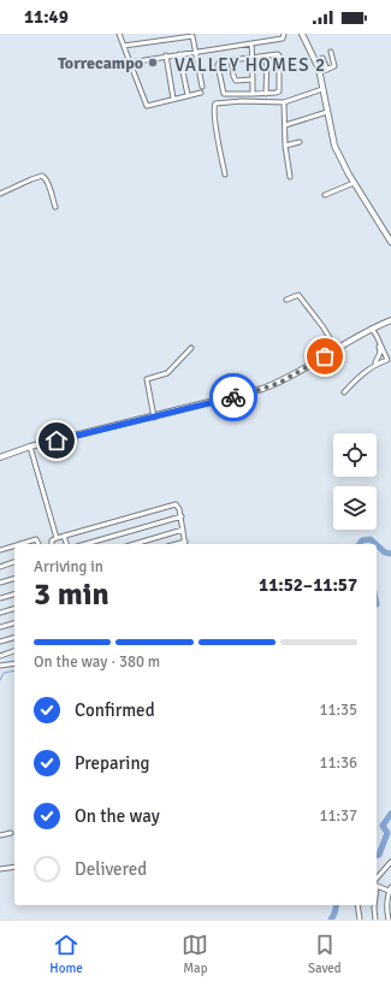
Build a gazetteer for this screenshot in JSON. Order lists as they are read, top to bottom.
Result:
{
  "districts": ["VALLEY HOMES 2"],
  "places": ["Torrecampo"],
  "page": {
    "status": "11:49",
    "heading": ["3 min", "Arriving in", "11:52–11:57"],
    "bar": "On the way · 380 m",
    "list": [
      ["Confirmed", "11:35"],
      ["Preparing", "11:36"],
      ["On the way", "11:37"],
      "Delivered"
    ],
    "tabs": ["Home", "Map", "Saved"]
  }
}
